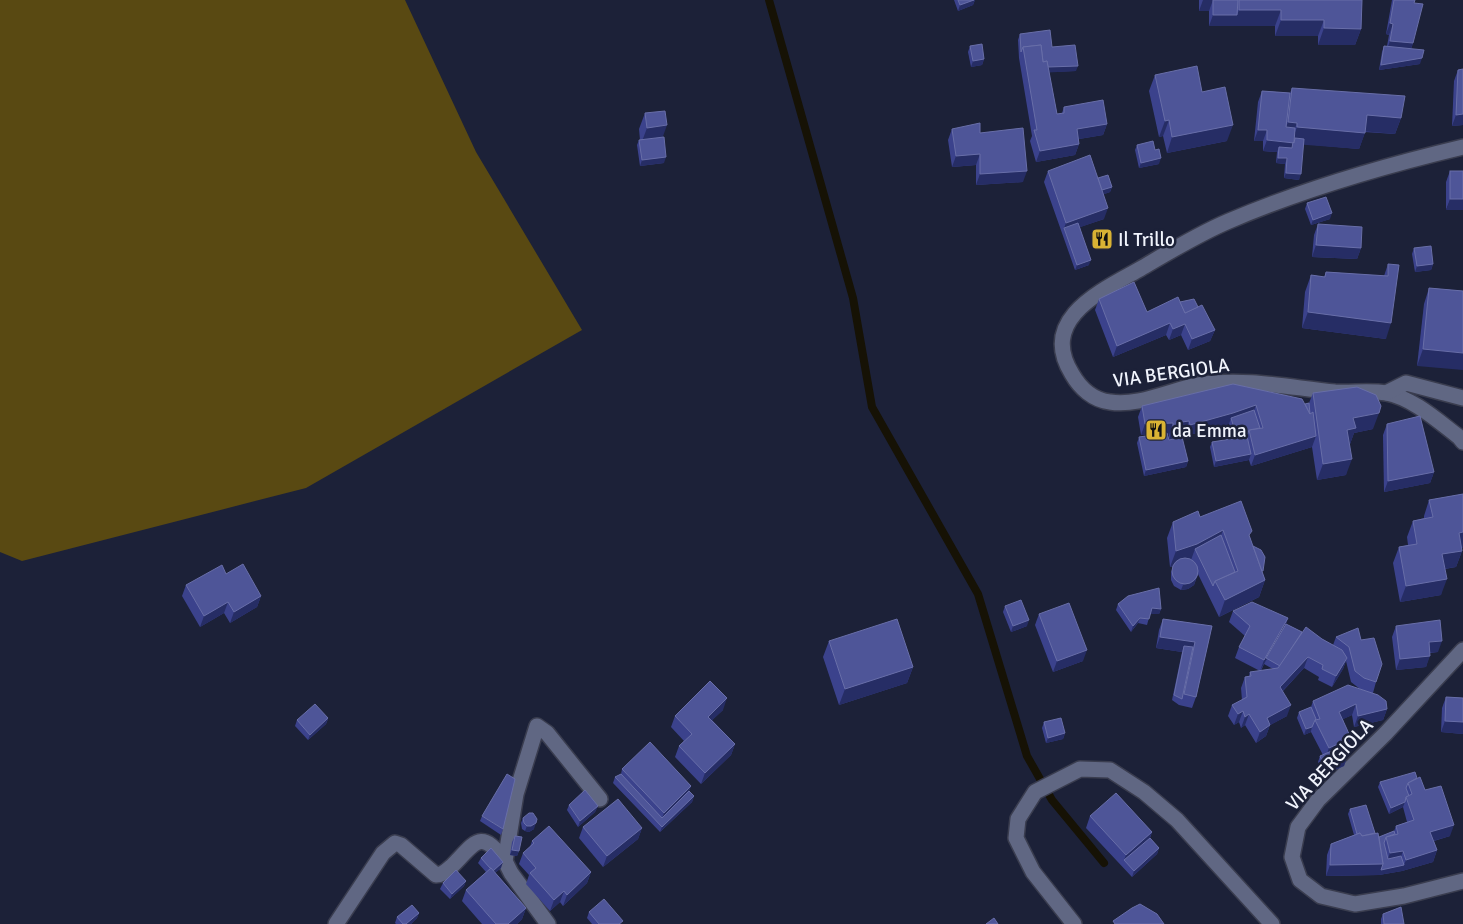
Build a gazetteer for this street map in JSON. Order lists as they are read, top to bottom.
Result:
{
  "streets": {
    "street": ["VIA BERGIOLA"]
  },
  "places": {
    "restaurant": ["Il Trillo", "da Emma"]
  }
}
